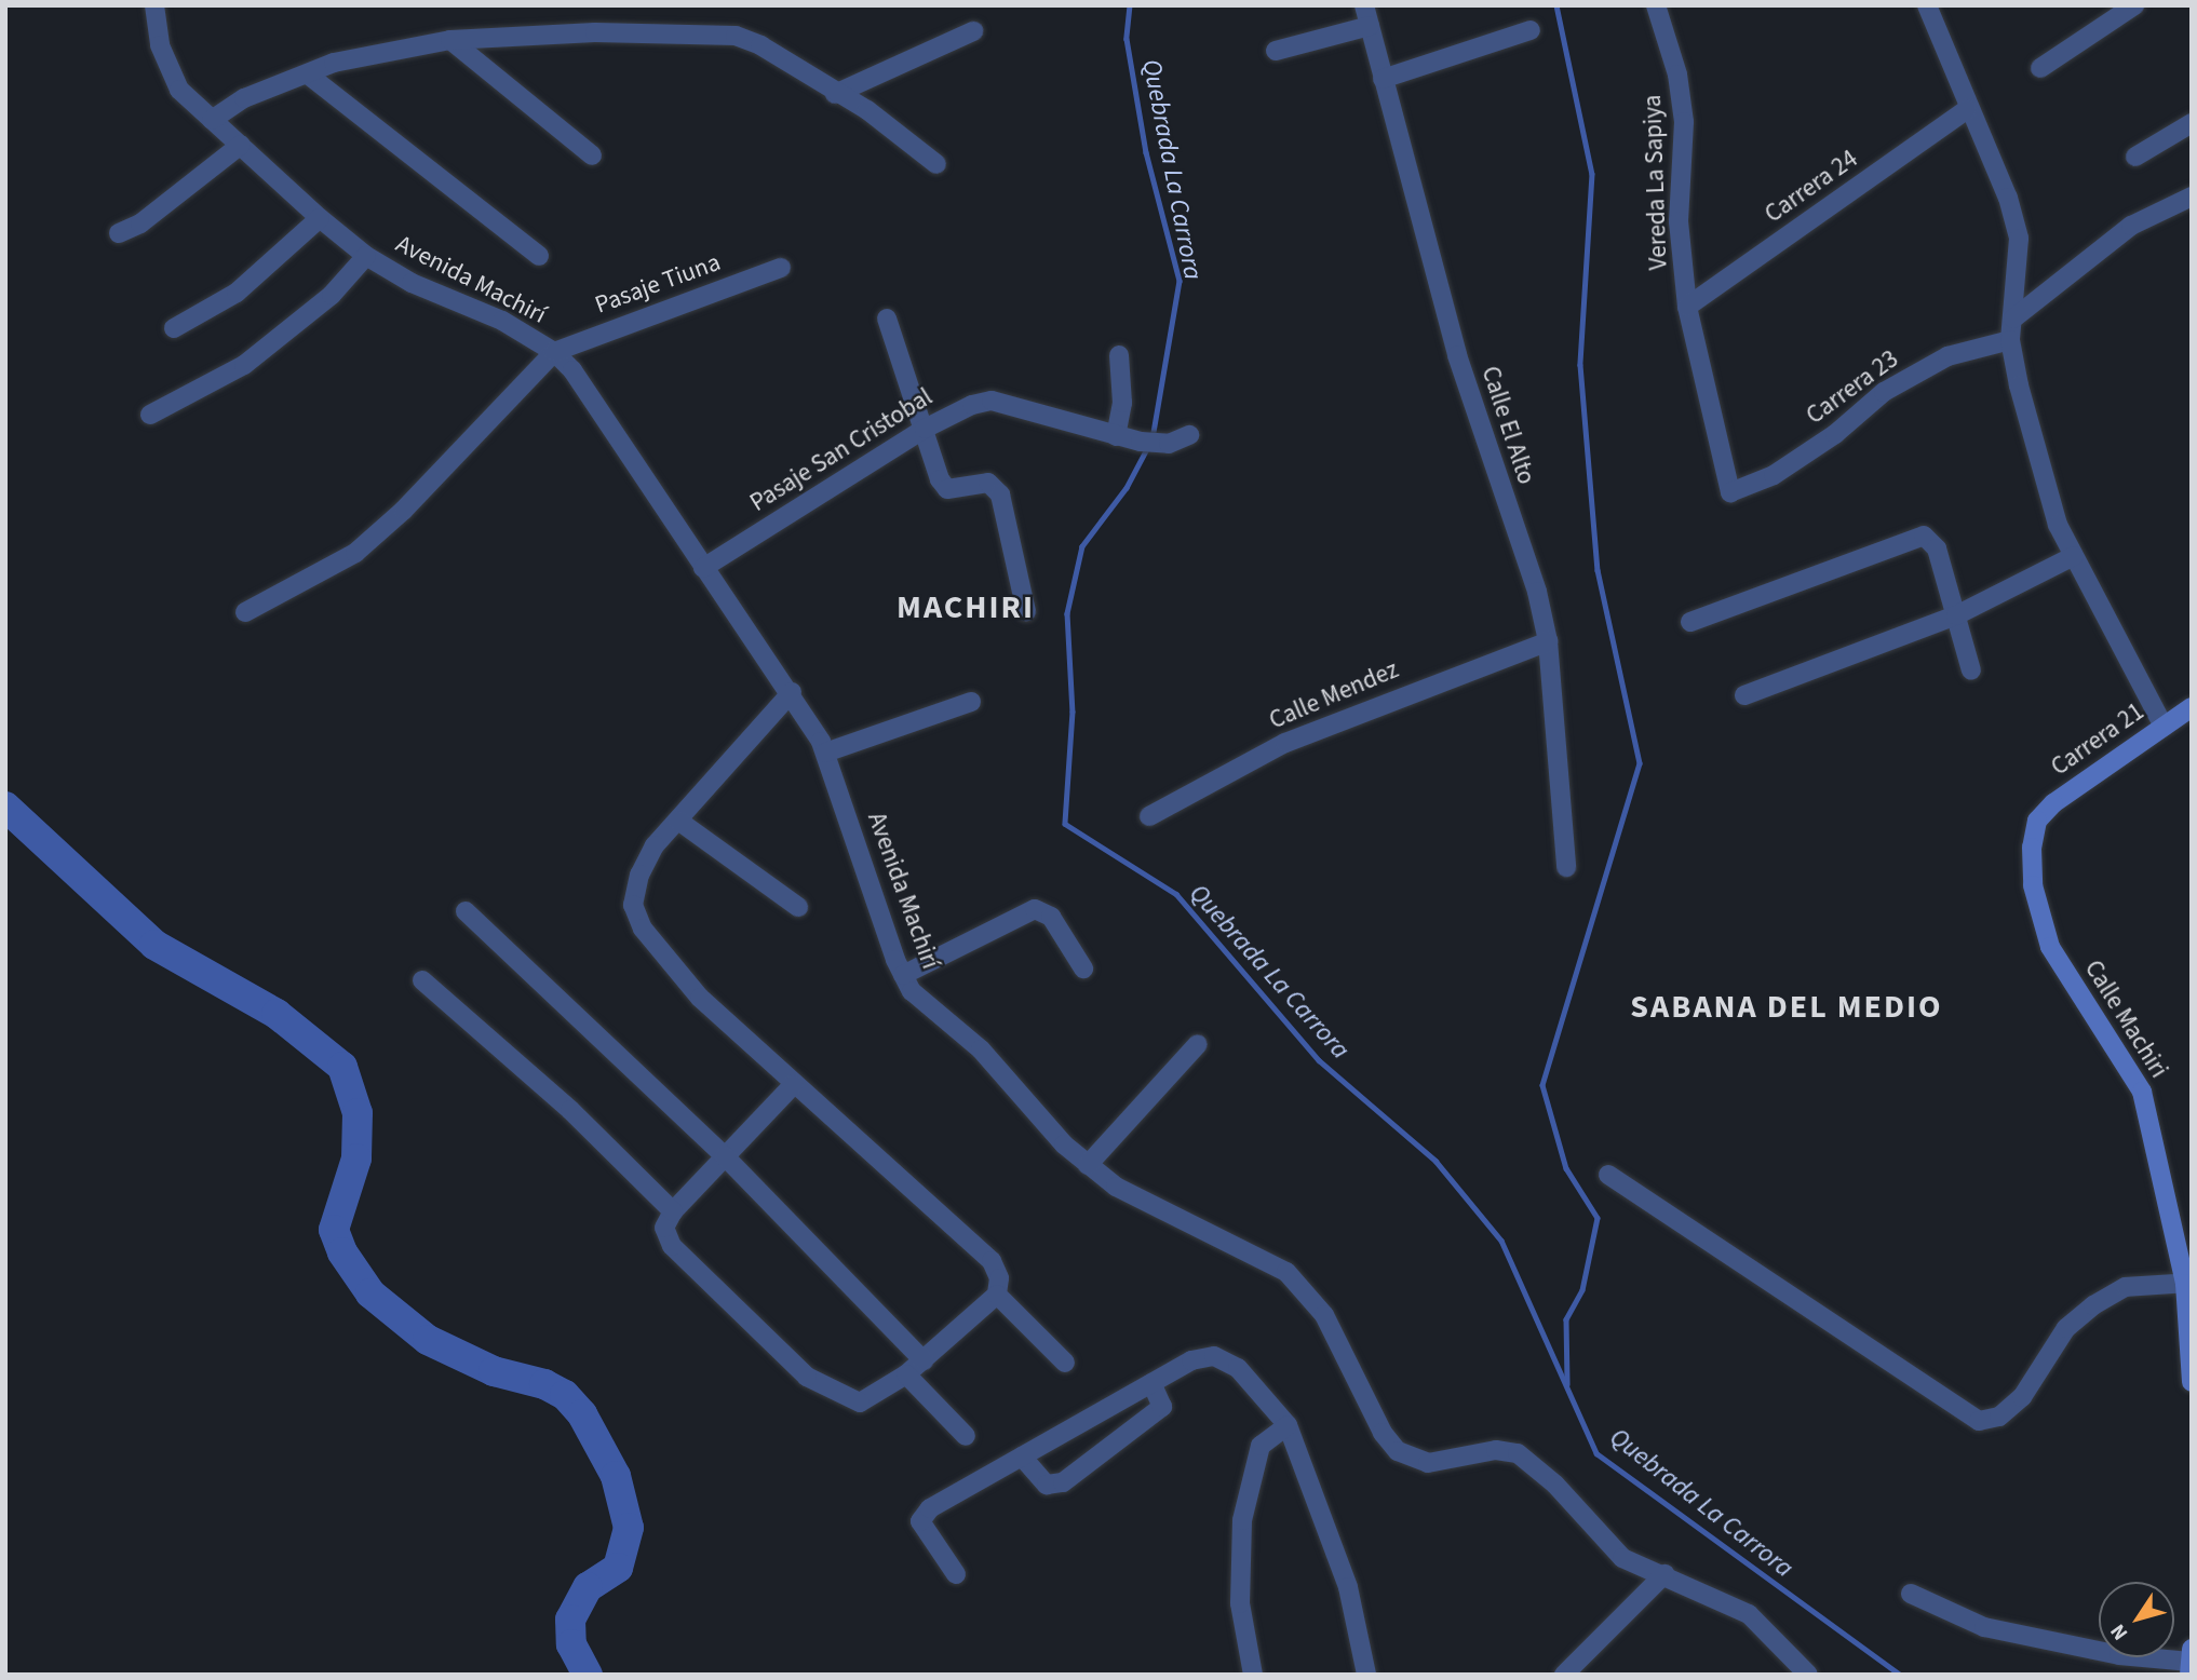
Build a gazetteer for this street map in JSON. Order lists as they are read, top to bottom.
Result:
{
  "streets": {
    "street": [
      "Vereda La Sapiya",
      "Carrera 24",
      "Avenida Machirí",
      "Pasaje Tiuna",
      "Carrera 23",
      "Calle El Alto",
      "Pasaje San Cristobal",
      "Calle Mendez",
      "Carrera 21",
      "Calle Machiri"
    ]
  },
  "crossings": [
    ["Vereda La Sapiya", "Carrera 24"],
    ["Vereda La Sapiya", "Carrera 23"],
    ["Avenida Machirí", "Pasaje Tiuna"],
    ["Avenida Machirí", "Pasaje San Cristobal"],
    ["Calle El Alto", "Calle Mendez"],
    ["Carrera 21", "Calle Machiri"]
  ],
  "districts": ["MACHIRI", "SABANA DEL MEDIO"],
  "water": ["Quebrada La Carrora"],
  "north": "bottom left"
}
